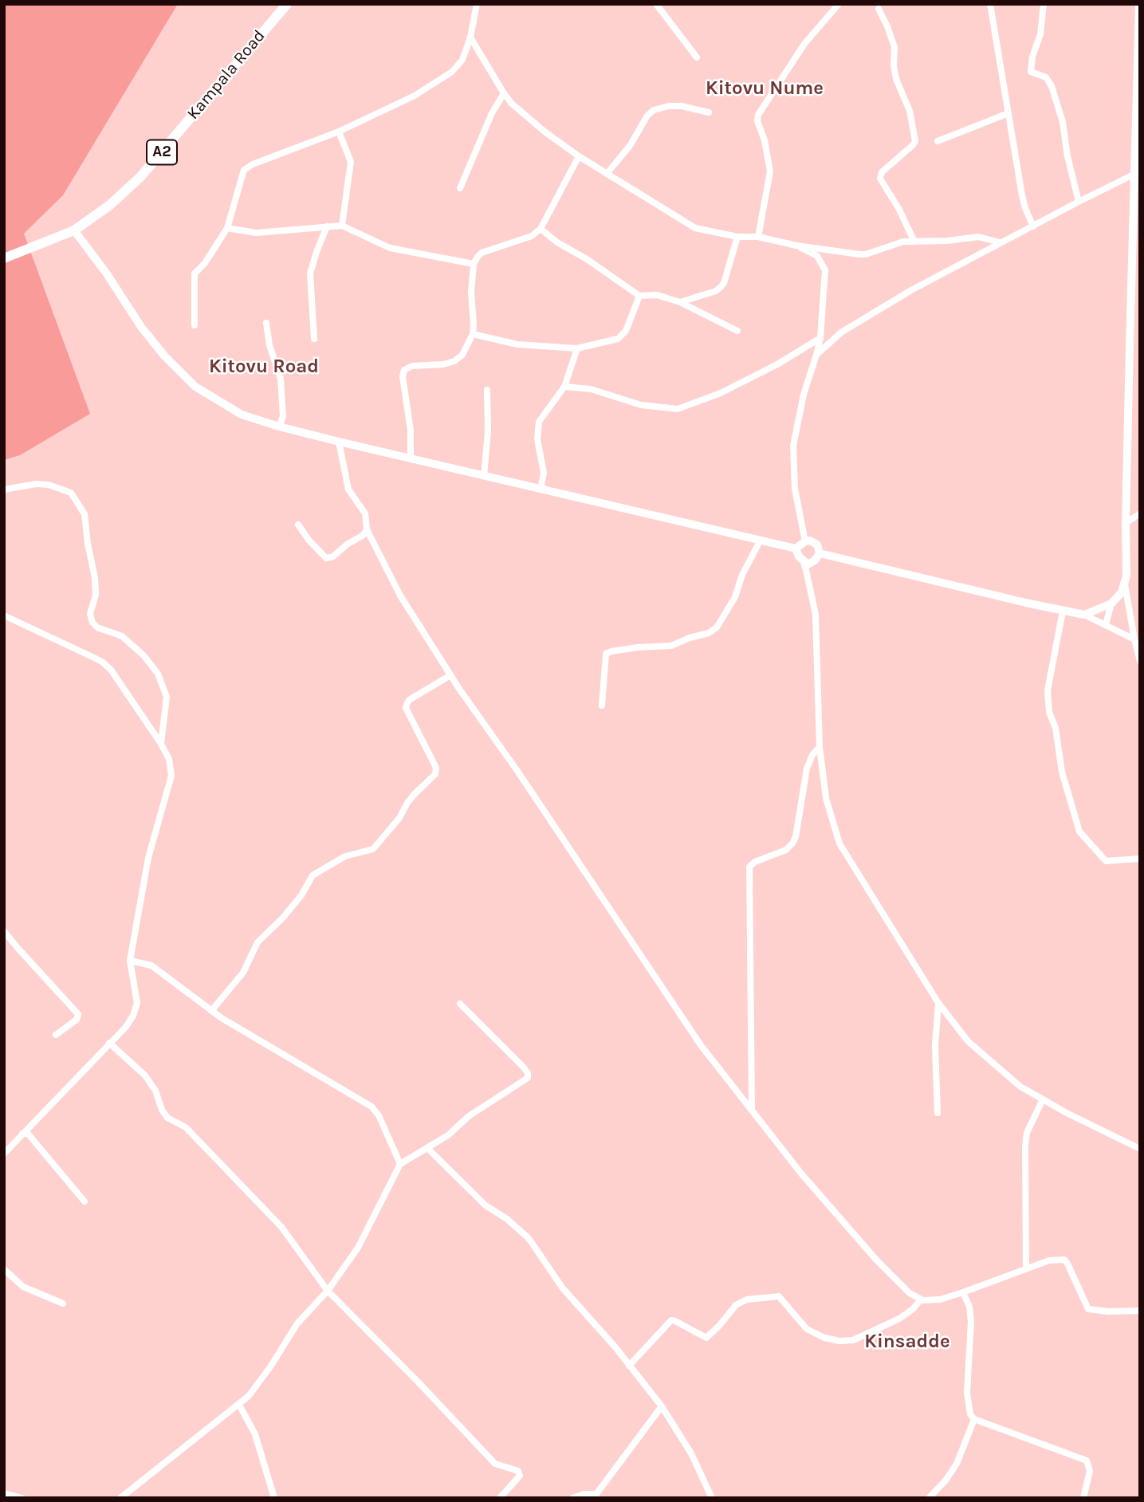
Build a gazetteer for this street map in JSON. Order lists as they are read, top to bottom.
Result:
{
  "streets": {
    "main road": ["Kampala Road", "A2"]
  },
  "districts": ["Kitovu Nume", "Kitovu Road", "Kinsadde"]
}
